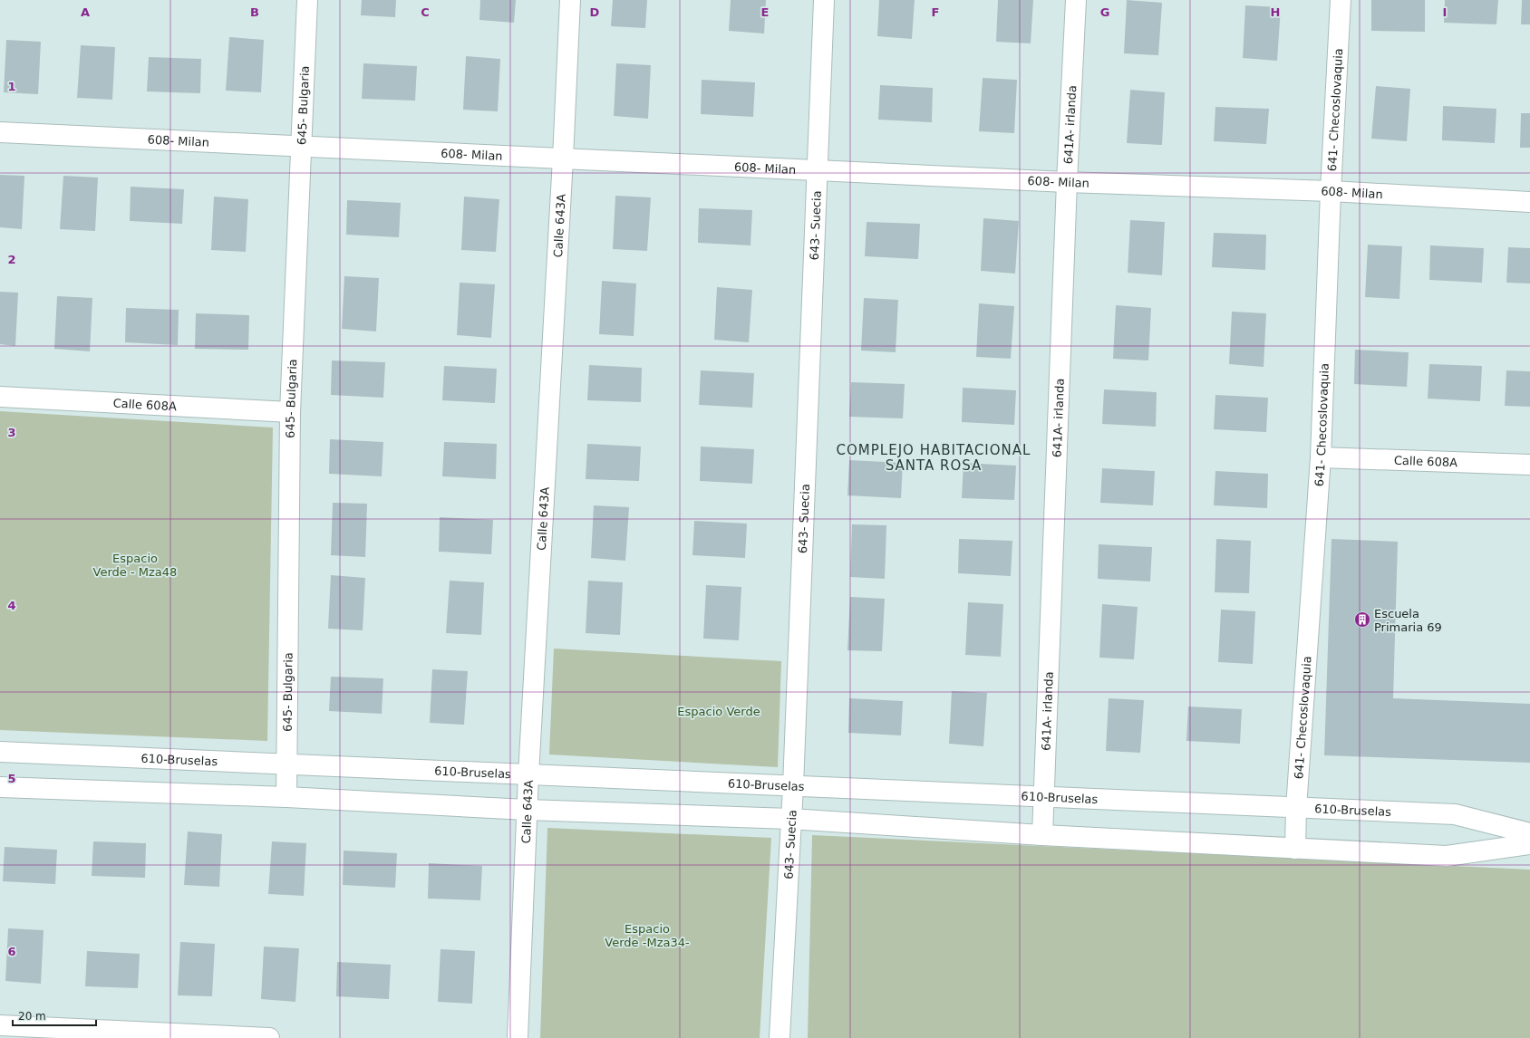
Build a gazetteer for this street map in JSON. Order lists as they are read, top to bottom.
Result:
{
  "streets": {
    "street": [
      "645- Bulgaria",
      "641- Checoslovaquia",
      "641A- irlanda",
      "608- Milan",
      "Calle 643A",
      "643- Suecia",
      "Calle 608A",
      "610-Bruselas"
    ]
  },
  "crossings": [
    ["645- Bulgaria", "608- Milan"],
    ["645- Bulgaria", "Calle 608A"],
    ["645- Bulgaria", "610-Bruselas"],
    ["641- Checoslovaquia", "608- Milan"],
    ["641- Checoslovaquia", "Calle 608A"],
    ["641- Checoslovaquia", "610-Bruselas"],
    ["641A- irlanda", "608- Milan"],
    ["641A- irlanda", "610-Bruselas"],
    ["608- Milan", "Calle 643A"],
    ["608- Milan", "643- Suecia"],
    ["Calle 643A", "610-Bruselas"],
    ["643- Suecia", "610-Bruselas"]
  ],
  "districts": ["COMPLEJO HABITACIONAL SANTA ROSA"],
  "parks": ["Espacio Verde - Mza48", "Espacio Verde", "Espacio Verde -Mza34-"],
  "places": {
    "building": ["Escuela Primaria 69"]
  },
  "scale_bar": "20 m",
  "grid": {
    "columns": [
      "A",
      "B",
      "C",
      "D",
      "E",
      "F",
      "G",
      "H",
      "I"
    ],
    "rows": [
      "1",
      "2",
      "3",
      "4",
      "5",
      "6"
    ]
  }
}
